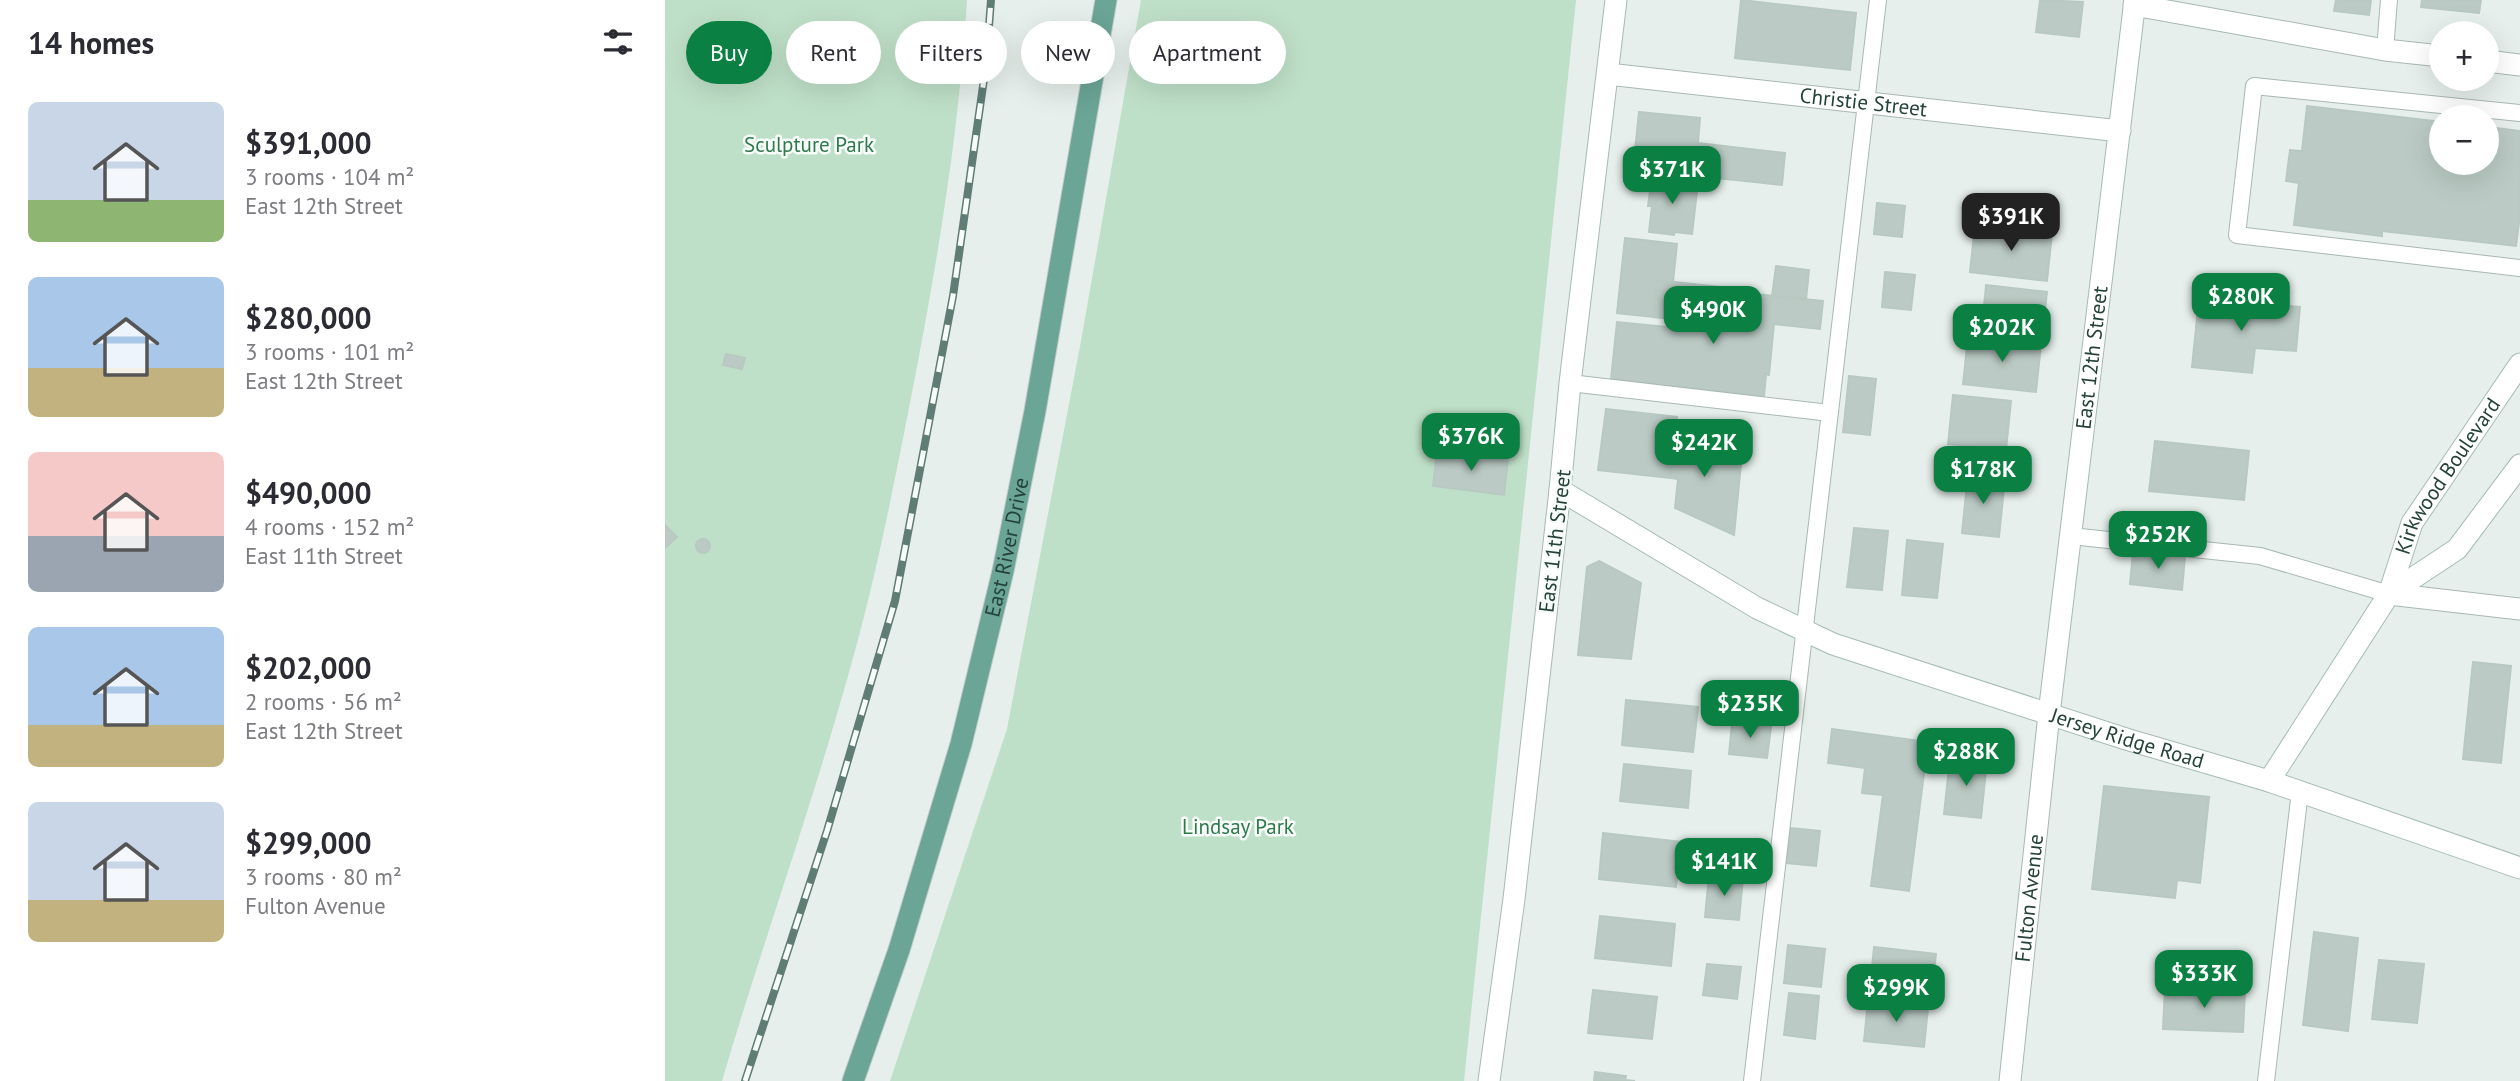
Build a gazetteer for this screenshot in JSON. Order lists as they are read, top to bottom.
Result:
{
  "streets": {
    "main road": ["East River Drive"],
    "street": [
      "Christie Street",
      "East 12th Street",
      "Kirkwood Boulevard",
      "East 11th Street",
      "Jersey Ridge Road",
      "Fulton Avenue"
    ]
  },
  "crossings": [
    ["Christie Street", "East 12th Street"],
    ["Christie Street", "East 11th Street"],
    ["East 12th Street", "Jersey Ridge Road"],
    ["East 12th Street", "Fulton Avenue"],
    ["Kirkwood Boulevard", "Jersey Ridge Road"],
    ["East 11th Street", "Jersey Ridge Road"],
    ["Jersey Ridge Road", "Fulton Avenue"]
  ],
  "parks": ["Sculpture Park", "Lindsay Park"],
  "page": {
    "heading": "14 homes",
    "map_buttons": ["+", "−"],
    "chip": [
      "Buy",
      "Rent",
      "Filters",
      "New",
      "Apartment"
    ],
    "list": [
      {
        "name": "$391,000",
        "note": "3 rooms · 104 m² · East 12th Street"
      },
      {
        "name": "$280,000",
        "note": "3 rooms · 101 m² · East 12th Street"
      },
      {
        "name": "$490,000",
        "note": "4 rooms · 152 m² · East 11th Street"
      },
      {
        "name": "$202,000",
        "note": "2 rooms · 56 m² · East 12th Street"
      },
      {
        "name": "$299,000",
        "note": "3 rooms · 80 m² · Fulton Avenue"
      }
    ],
    "price": [
      "$371K",
      "$391K",
      "$280K",
      "$490K",
      "$202K",
      "$376K",
      "$242K",
      "$178K",
      "$252K",
      "$235K",
      "$288K",
      "$141K",
      "$333K",
      "$299K"
    ]
  }
}
